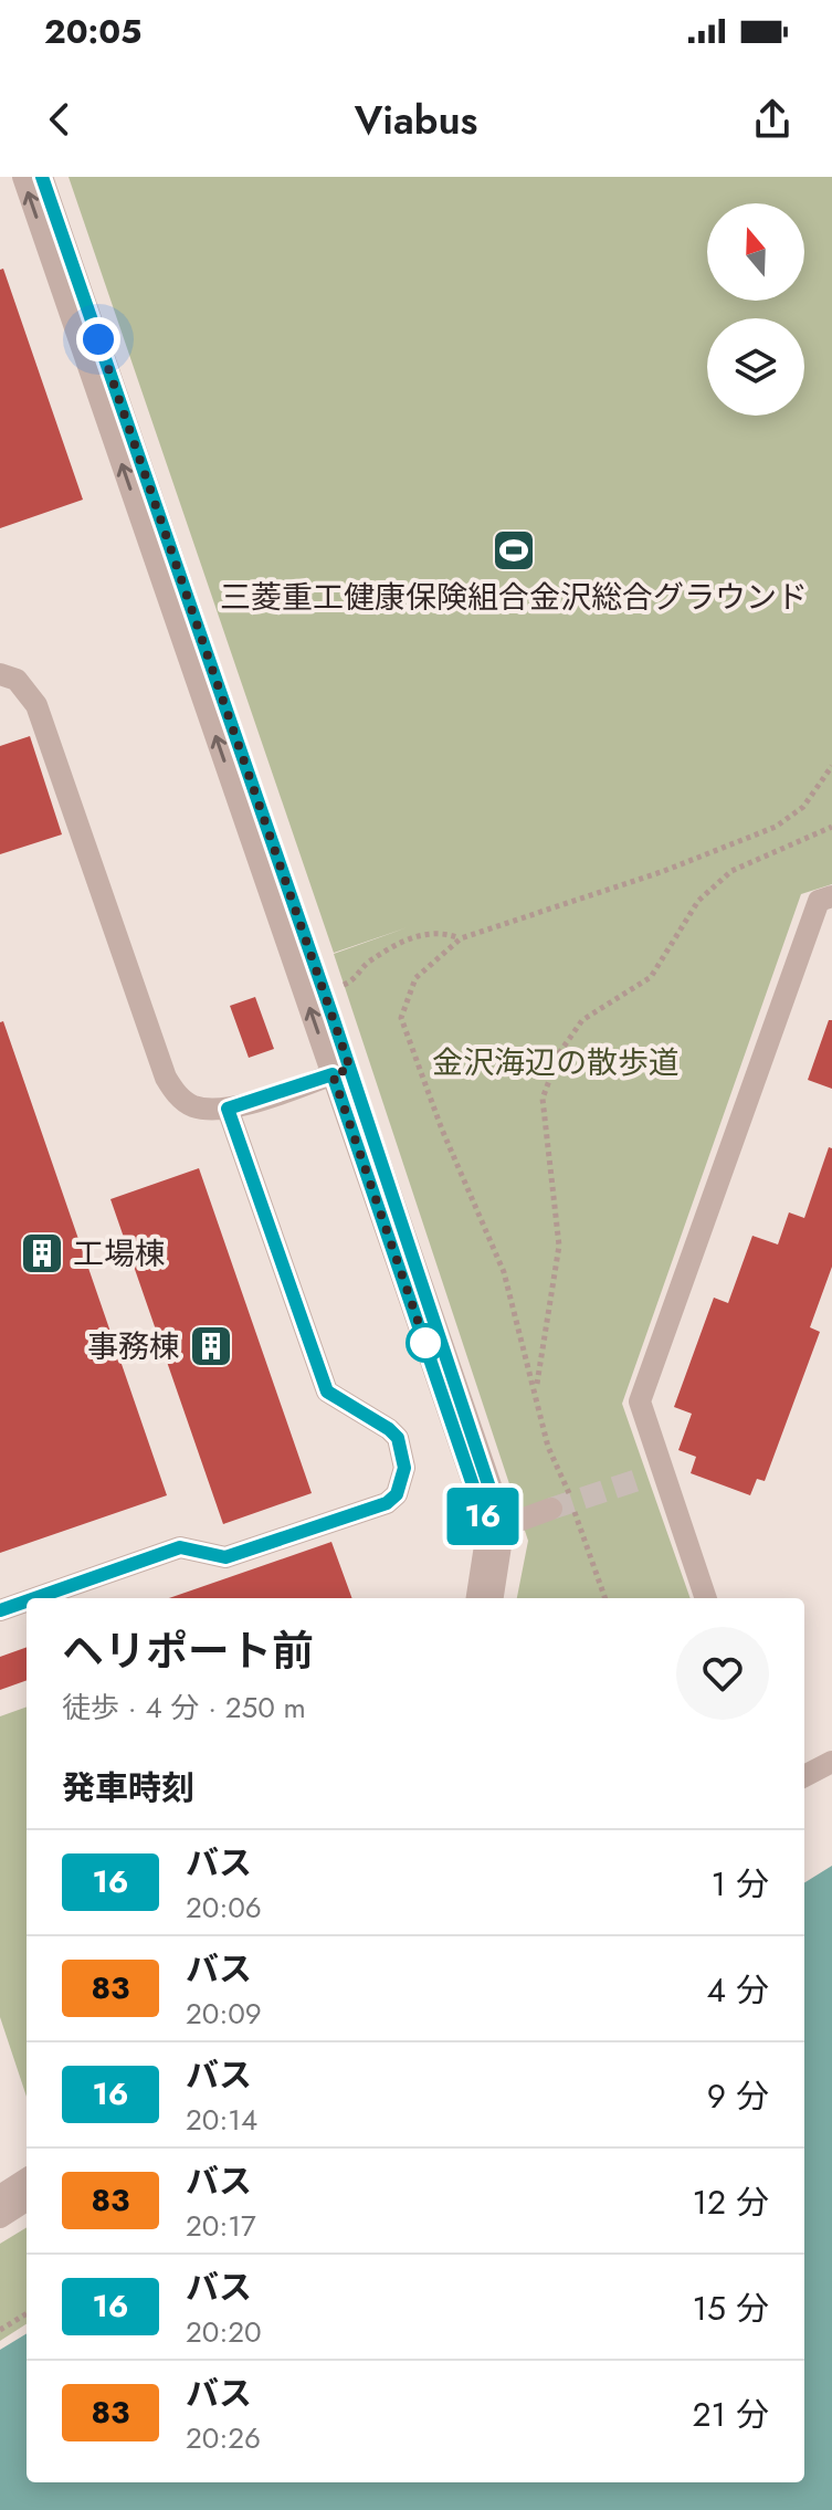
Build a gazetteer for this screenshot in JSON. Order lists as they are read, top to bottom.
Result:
{
  "parks": ["金沢海辺の散歩道"],
  "places": {
    "sports": ["三菱重工健康保険組合金沢総合グラウンド"],
    "building": ["工場棟", "事務棟"]
  },
  "lines": ["bus line 16"],
  "north": "top",
  "page": {
    "status": "20:05",
    "header": "Viabus",
    "on_map": "16",
    "heading": [
      ["ヘリポート前", "徒歩 · 4 分 · 250 m"],
      "発車時刻"
    ],
    "list": [
      {
        "mark": "16",
        "name": "バス",
        "note": "20:06",
        "value": "1 分"
      },
      {
        "mark": "83",
        "name": "バス",
        "note": "20:09",
        "value": "4 分"
      },
      {
        "mark": "16",
        "name": "バス",
        "note": "20:14",
        "value": "9 分"
      },
      {
        "mark": "83",
        "name": "バス",
        "note": "20:17",
        "value": "12 分"
      },
      {
        "mark": "16",
        "name": "バス",
        "note": "20:20",
        "value": "15 分"
      },
      {
        "mark": "83",
        "name": "バス",
        "note": "20:26",
        "value": "21 分"
      }
    ]
  }
}
